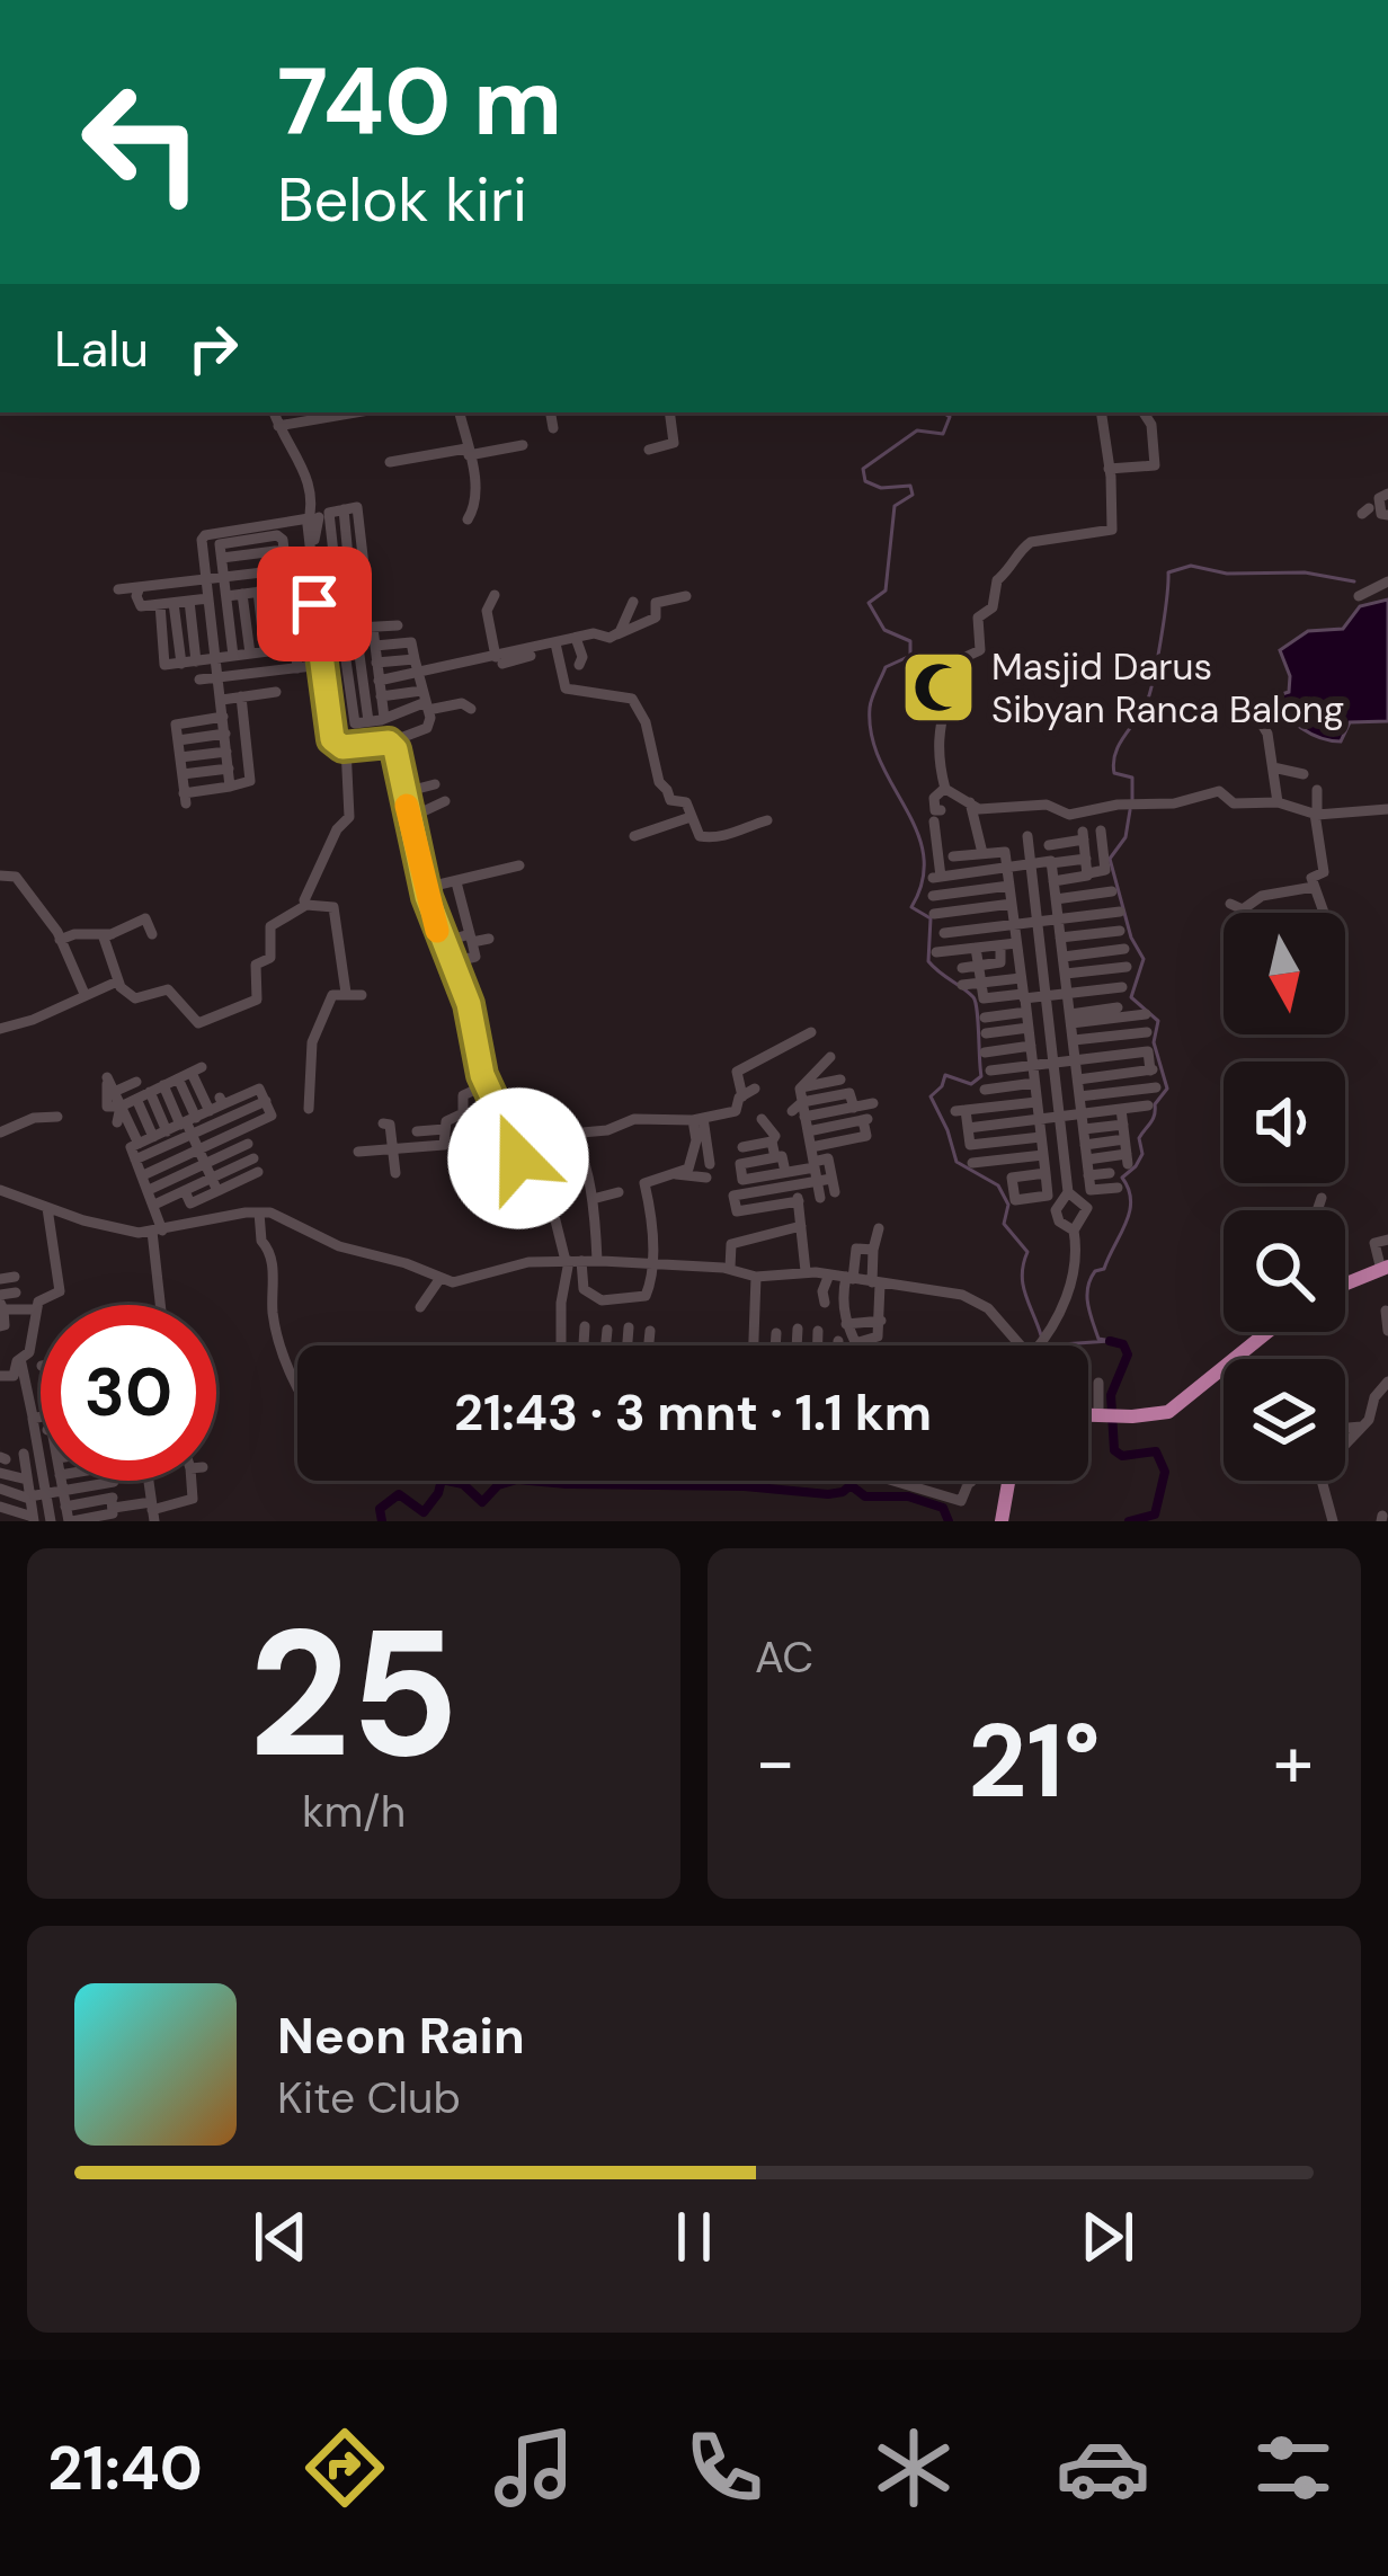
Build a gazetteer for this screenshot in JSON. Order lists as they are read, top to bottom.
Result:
{
  "places": {
    "mosque": ["Masjid Darus Sibyan Ranca Balong"]
  },
  "north": "bottom",
  "page": {
    "turn": ["740 m", "Belok kiri"],
    "then": "Lalu",
    "limit": "30",
    "trip": "21:43 · 3 mnt · 1.1 km",
    "tile": [
      ["25", "km/h"],
      "AC"
    ],
    "heat": ["−", "21°", "+"],
    "song": ["Neon Rain", "Kite Club"],
    "tabs": "21:40"
  }
}
